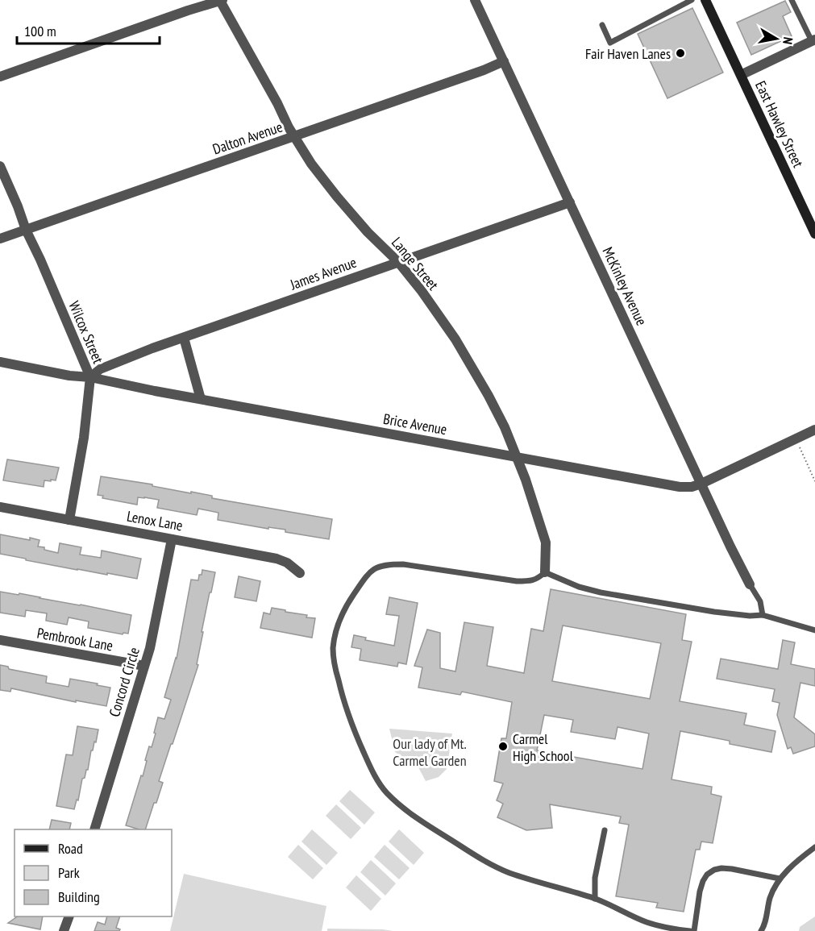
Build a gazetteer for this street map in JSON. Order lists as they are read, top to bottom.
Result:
{
  "streets": {
    "street": [
      "East Hawley Street",
      "Dalton Avenue",
      "Lange Street",
      "James Avenue",
      "McKinley Avenue",
      "Wilcox Street",
      "Brice Avenue",
      "Lenox Lane",
      "Pembrook Lane",
      "Concord Circle"
    ]
  },
  "crossings": [
    ["Dalton Avenue", "Lange Street"],
    ["Dalton Avenue", "McKinley Avenue"],
    ["Dalton Avenue", "Wilcox Street"],
    ["Lange Street", "James Avenue"],
    ["Lange Street", "Brice Avenue"],
    ["James Avenue", "McKinley Avenue"],
    ["James Avenue", "Wilcox Street"],
    ["James Avenue", "Brice Avenue"],
    ["McKinley Avenue", "Brice Avenue"],
    ["Wilcox Street", "Brice Avenue"],
    ["Wilcox Street", "Lenox Lane"],
    ["Lenox Lane", "Concord Circle"],
    ["Pembrook Lane", "Concord Circle"]
  ],
  "parks": ["Our lady of Mt. Carmel Garden"],
  "places": ["Fair Haven Lanes", "Carmel High School"],
  "legend": ["Road", "Park", "Building"],
  "scale_bar": "100 m",
  "north": "right"
}
